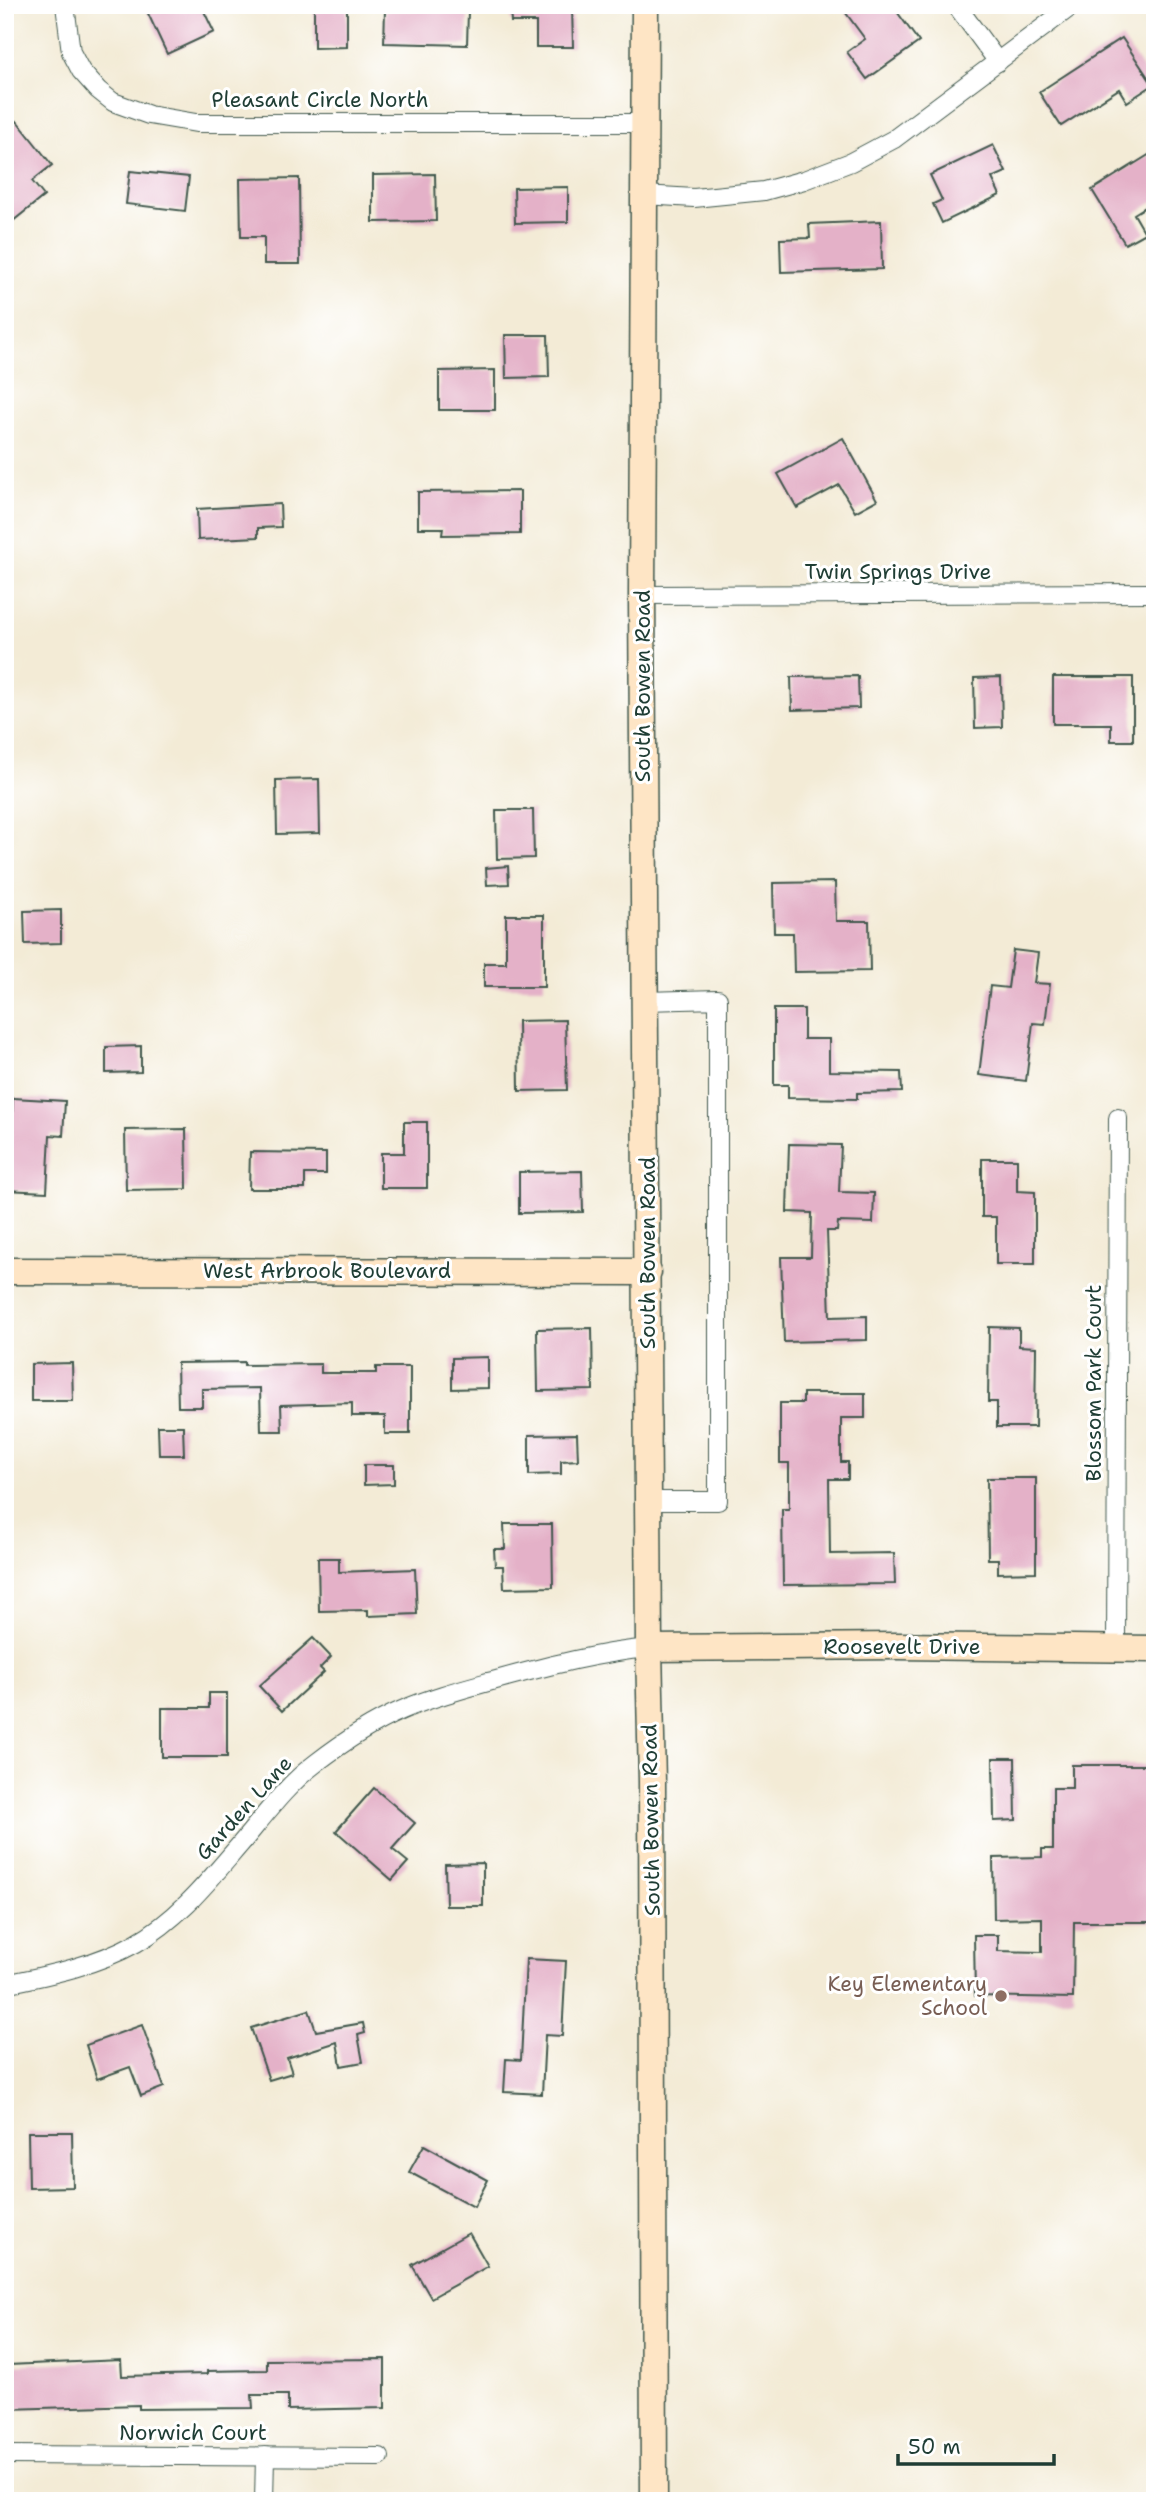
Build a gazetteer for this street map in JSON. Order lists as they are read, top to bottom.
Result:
{
  "streets": {
    "main road": ["South Bowen Road", "West Arbrook Boulevard", "Roosevelt Drive"],
    "street": [
      "Pleasant Circle North",
      "Twin Springs Drive",
      "Blossom Park Court",
      "Garden Lane",
      "Norwich Court"
    ]
  },
  "crossings": [
    ["Pleasant Circle North", "South Bowen Road"],
    ["Twin Springs Drive", "South Bowen Road"],
    ["South Bowen Road", "West Arbrook Boulevard"],
    ["South Bowen Road", "Roosevelt Drive"],
    ["South Bowen Road", "Garden Lane"],
    ["Blossom Park Court", "Roosevelt Drive"],
    ["Roosevelt Drive", "Garden Lane"]
  ],
  "places": ["Key Elementary School"],
  "scale_bar": "50 m"
}
